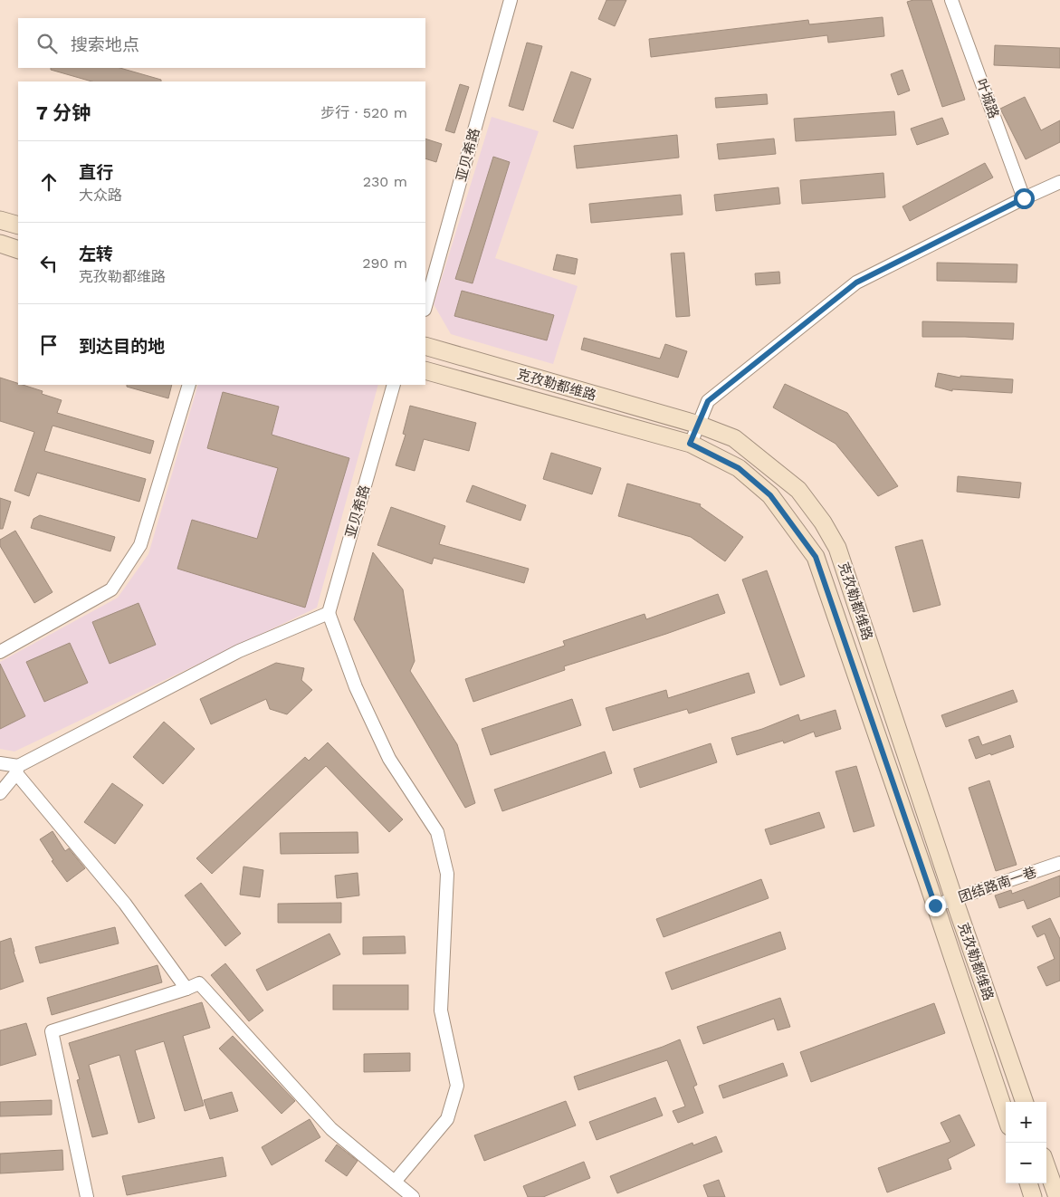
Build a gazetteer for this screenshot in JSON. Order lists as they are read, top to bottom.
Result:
{
  "streets": {
    "main road": ["克孜勒都维路"],
    "street": ["叶城路", "亚贝希路", "团结路南一巷"]
  },
  "crossings": [
    ["克孜勒都维路", "团结路南一巷"]
  ],
  "page": {
    "search": "搜索地点",
    "heading": ["7 分钟", "步行 · 520 m"],
    "list": [
      ["直行", "大众路", "230 m"],
      ["左转", "克孜勒都维路", "290 m"],
      "到达目的地"
    ],
    "map_buttons": ["+", "−"]
  }
}
